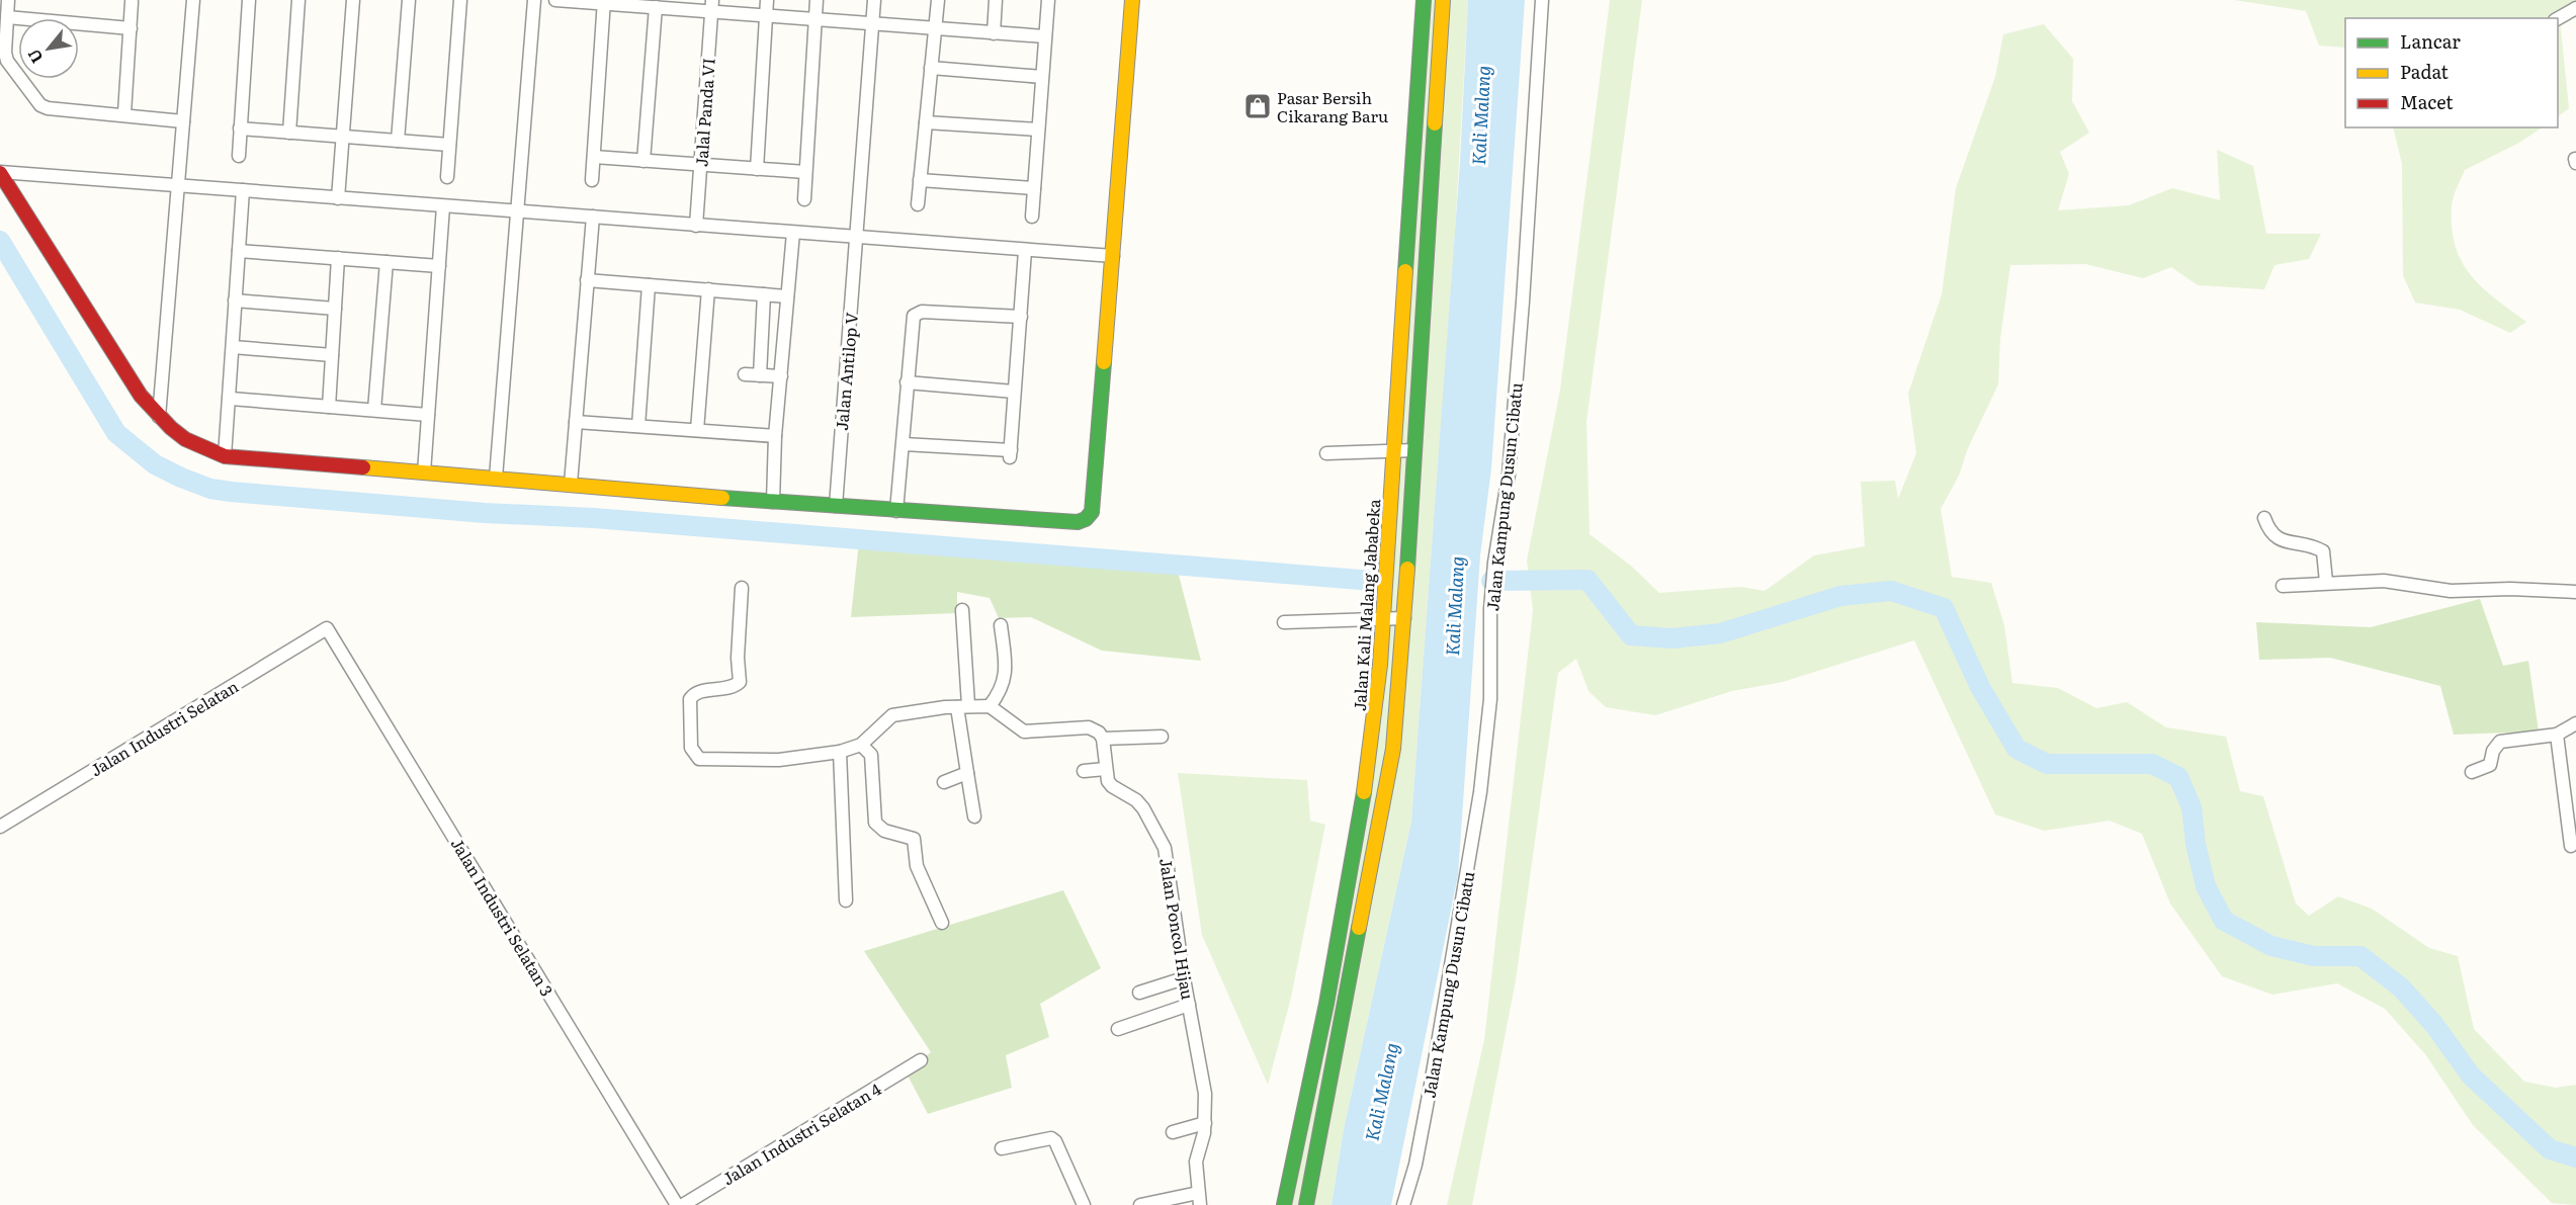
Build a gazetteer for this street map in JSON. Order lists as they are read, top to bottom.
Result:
{
  "streets": {
    "main road": ["Jalan Kali Malang Jababeka"],
    "street": [
      "Jalal Panda VI",
      "Jalan Antilop V",
      "Jalan Kampung Dusun Cibatu",
      "Jalan Industri Selatan",
      "Jalan Industri Selatan 3",
      "Jalan Poncol Hijau",
      "Jalan Industri Selatan 4"
    ]
  },
  "crossings": [
    ["Jalan Industri Selatan", "Jalan Industri Selatan 3"]
  ],
  "water": ["Kali Malang"],
  "places": {
    "shop": ["Pasar Bersih Cikarang Baru"]
  },
  "legend": ["Lancar", "Padat", "Macet"],
  "north": "bottom left"
}
